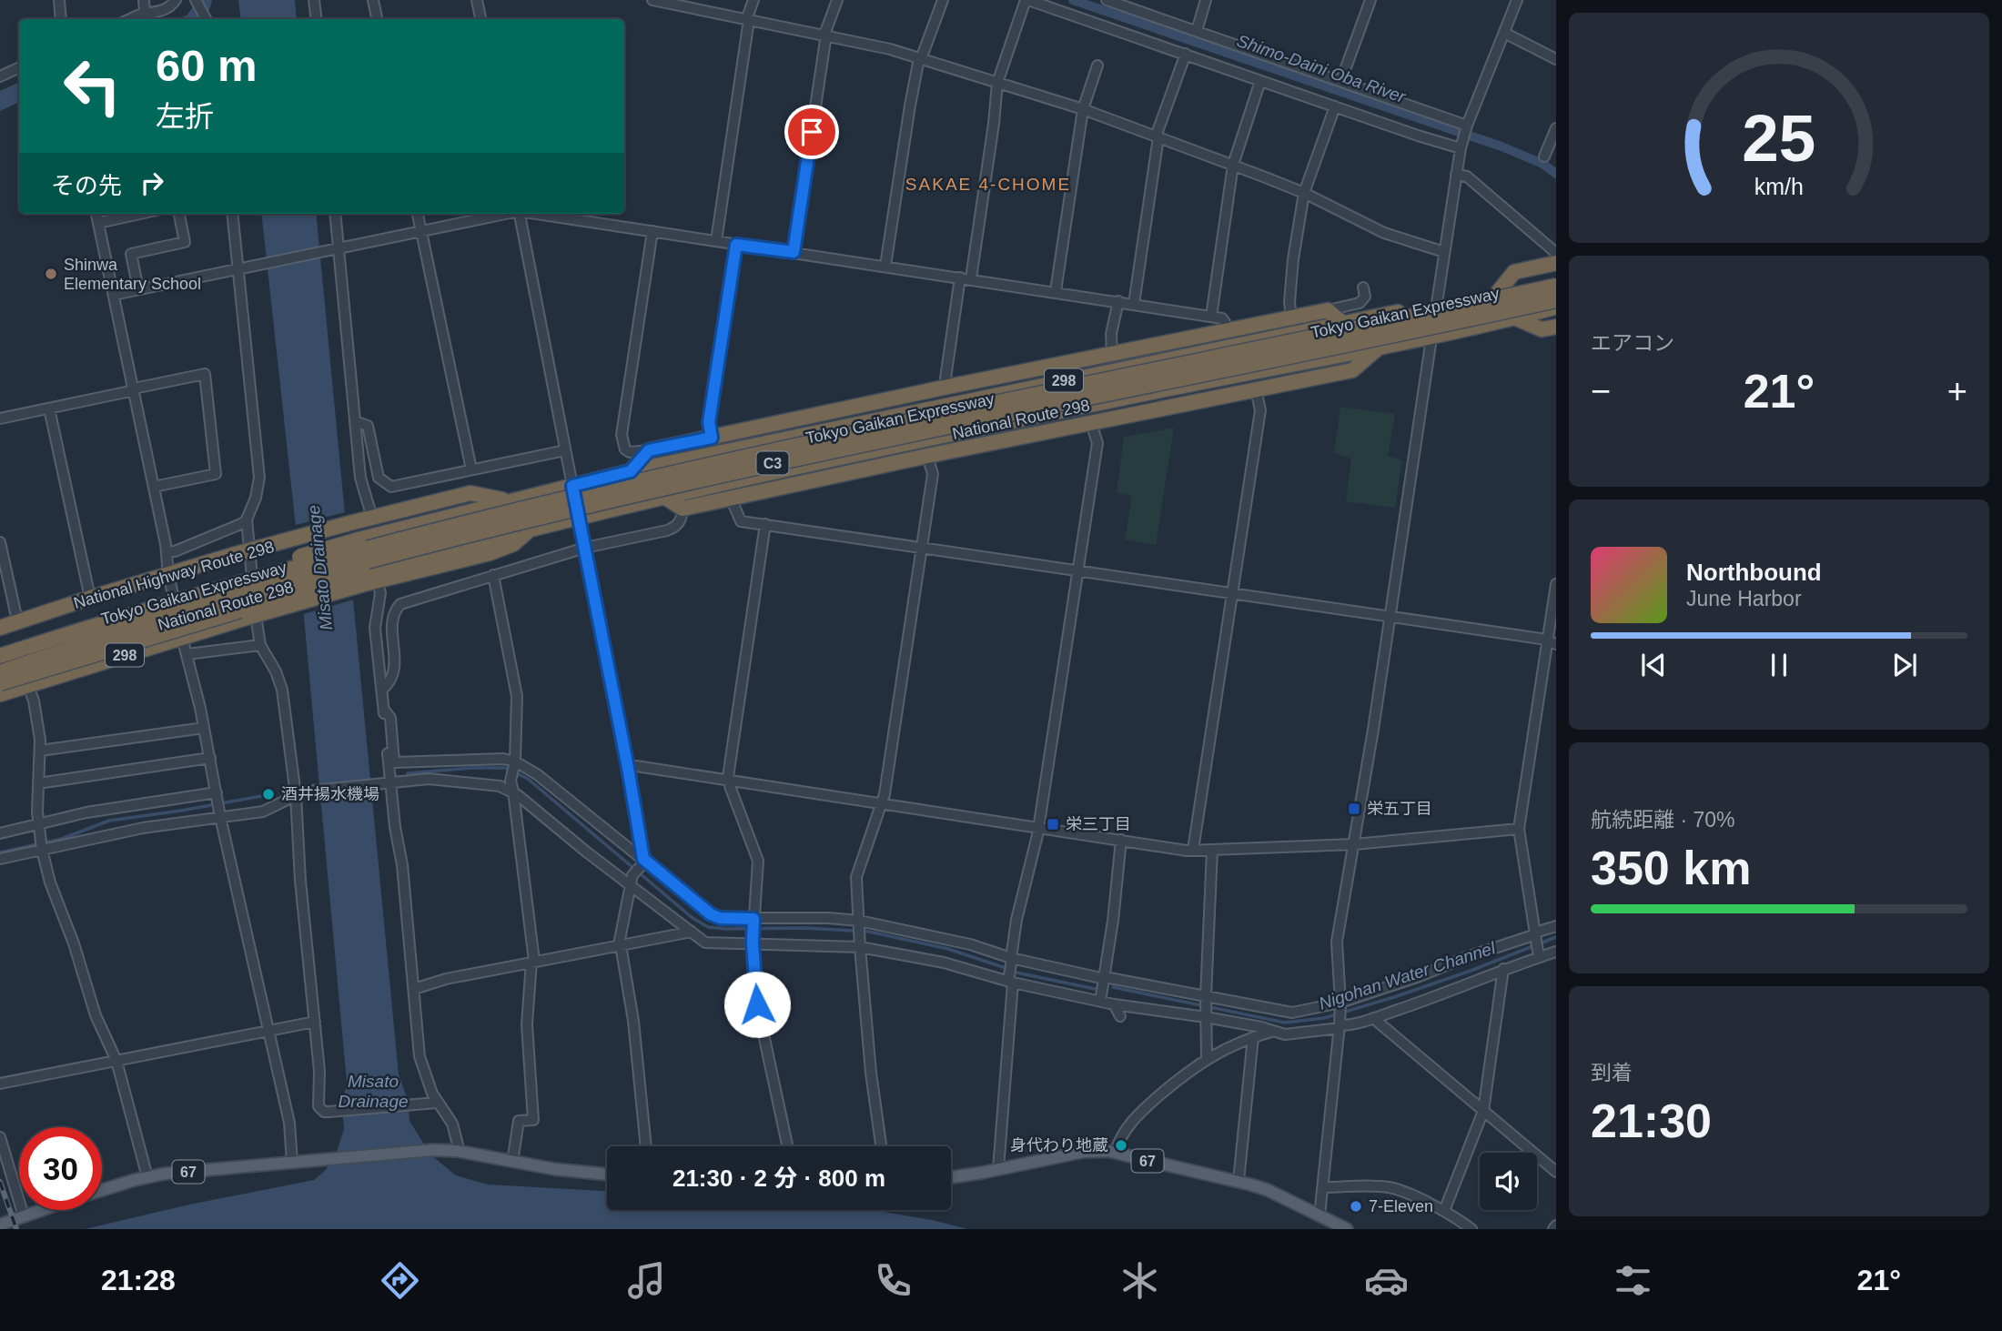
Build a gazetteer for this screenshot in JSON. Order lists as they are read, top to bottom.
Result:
{
  "streets": {
    "highway": [
      "Tokyo Gaikan Expressway",
      "298",
      "National Route 298",
      "C3",
      "National Highway Route 298"
    ],
    "main road": ["67"]
  },
  "crossings": [
    ["298", "National Route 298"],
    ["National Route 298", "National Highway Route 298"]
  ],
  "districts": ["SAKAE 4-CHOME"],
  "water": ["Shimo-Daini Oba River", "Misato Drainage", "Nigohan Water Channel"],
  "places": {
    "other": [
      "Shinwa Elementary School",
      "酒井揚水機場",
      "身代わり地蔵",
      "7-Eleven"
    ],
    "transit": ["栄五丁目", "栄三丁目"]
  },
  "page": {
    "turn": ["60 m", "左折"],
    "then": "その先",
    "tile": [
      "エアコン",
      ["航続距離 · 70%", "350 km"],
      ["到着", "21:30"]
    ],
    "heat": ["−", "21°", "+"],
    "song": ["Northbound", "June Harbor"],
    "limit": "30",
    "trip": "21:30 · 2 分 · 800 m",
    "tabs": ["21:28", "21°"],
    "gauge": ["25", "km/h"]
  }
}
